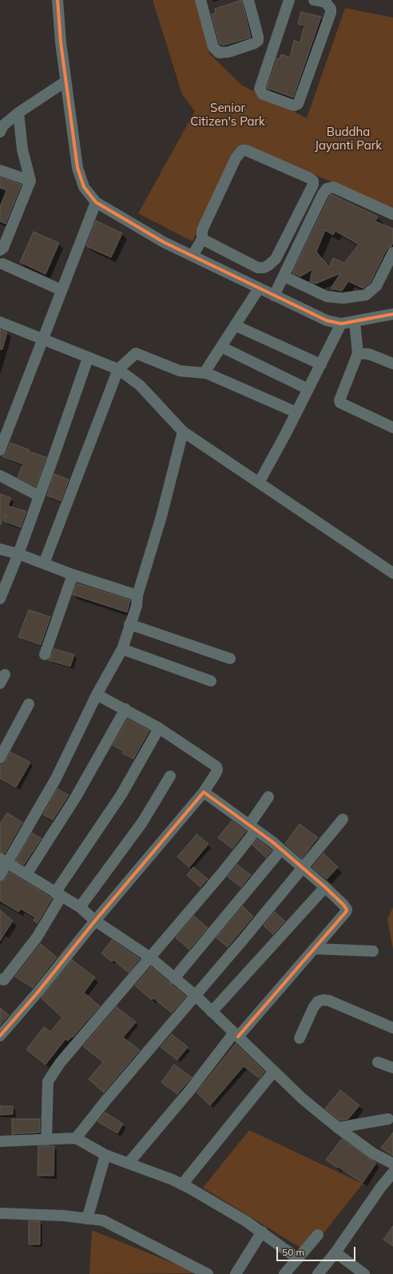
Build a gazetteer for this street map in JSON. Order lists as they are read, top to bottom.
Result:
{
  "parks": ["Senior Citizen's Park", "Buddha Jayanti Park"],
  "scale_bar": "50 m"
}
